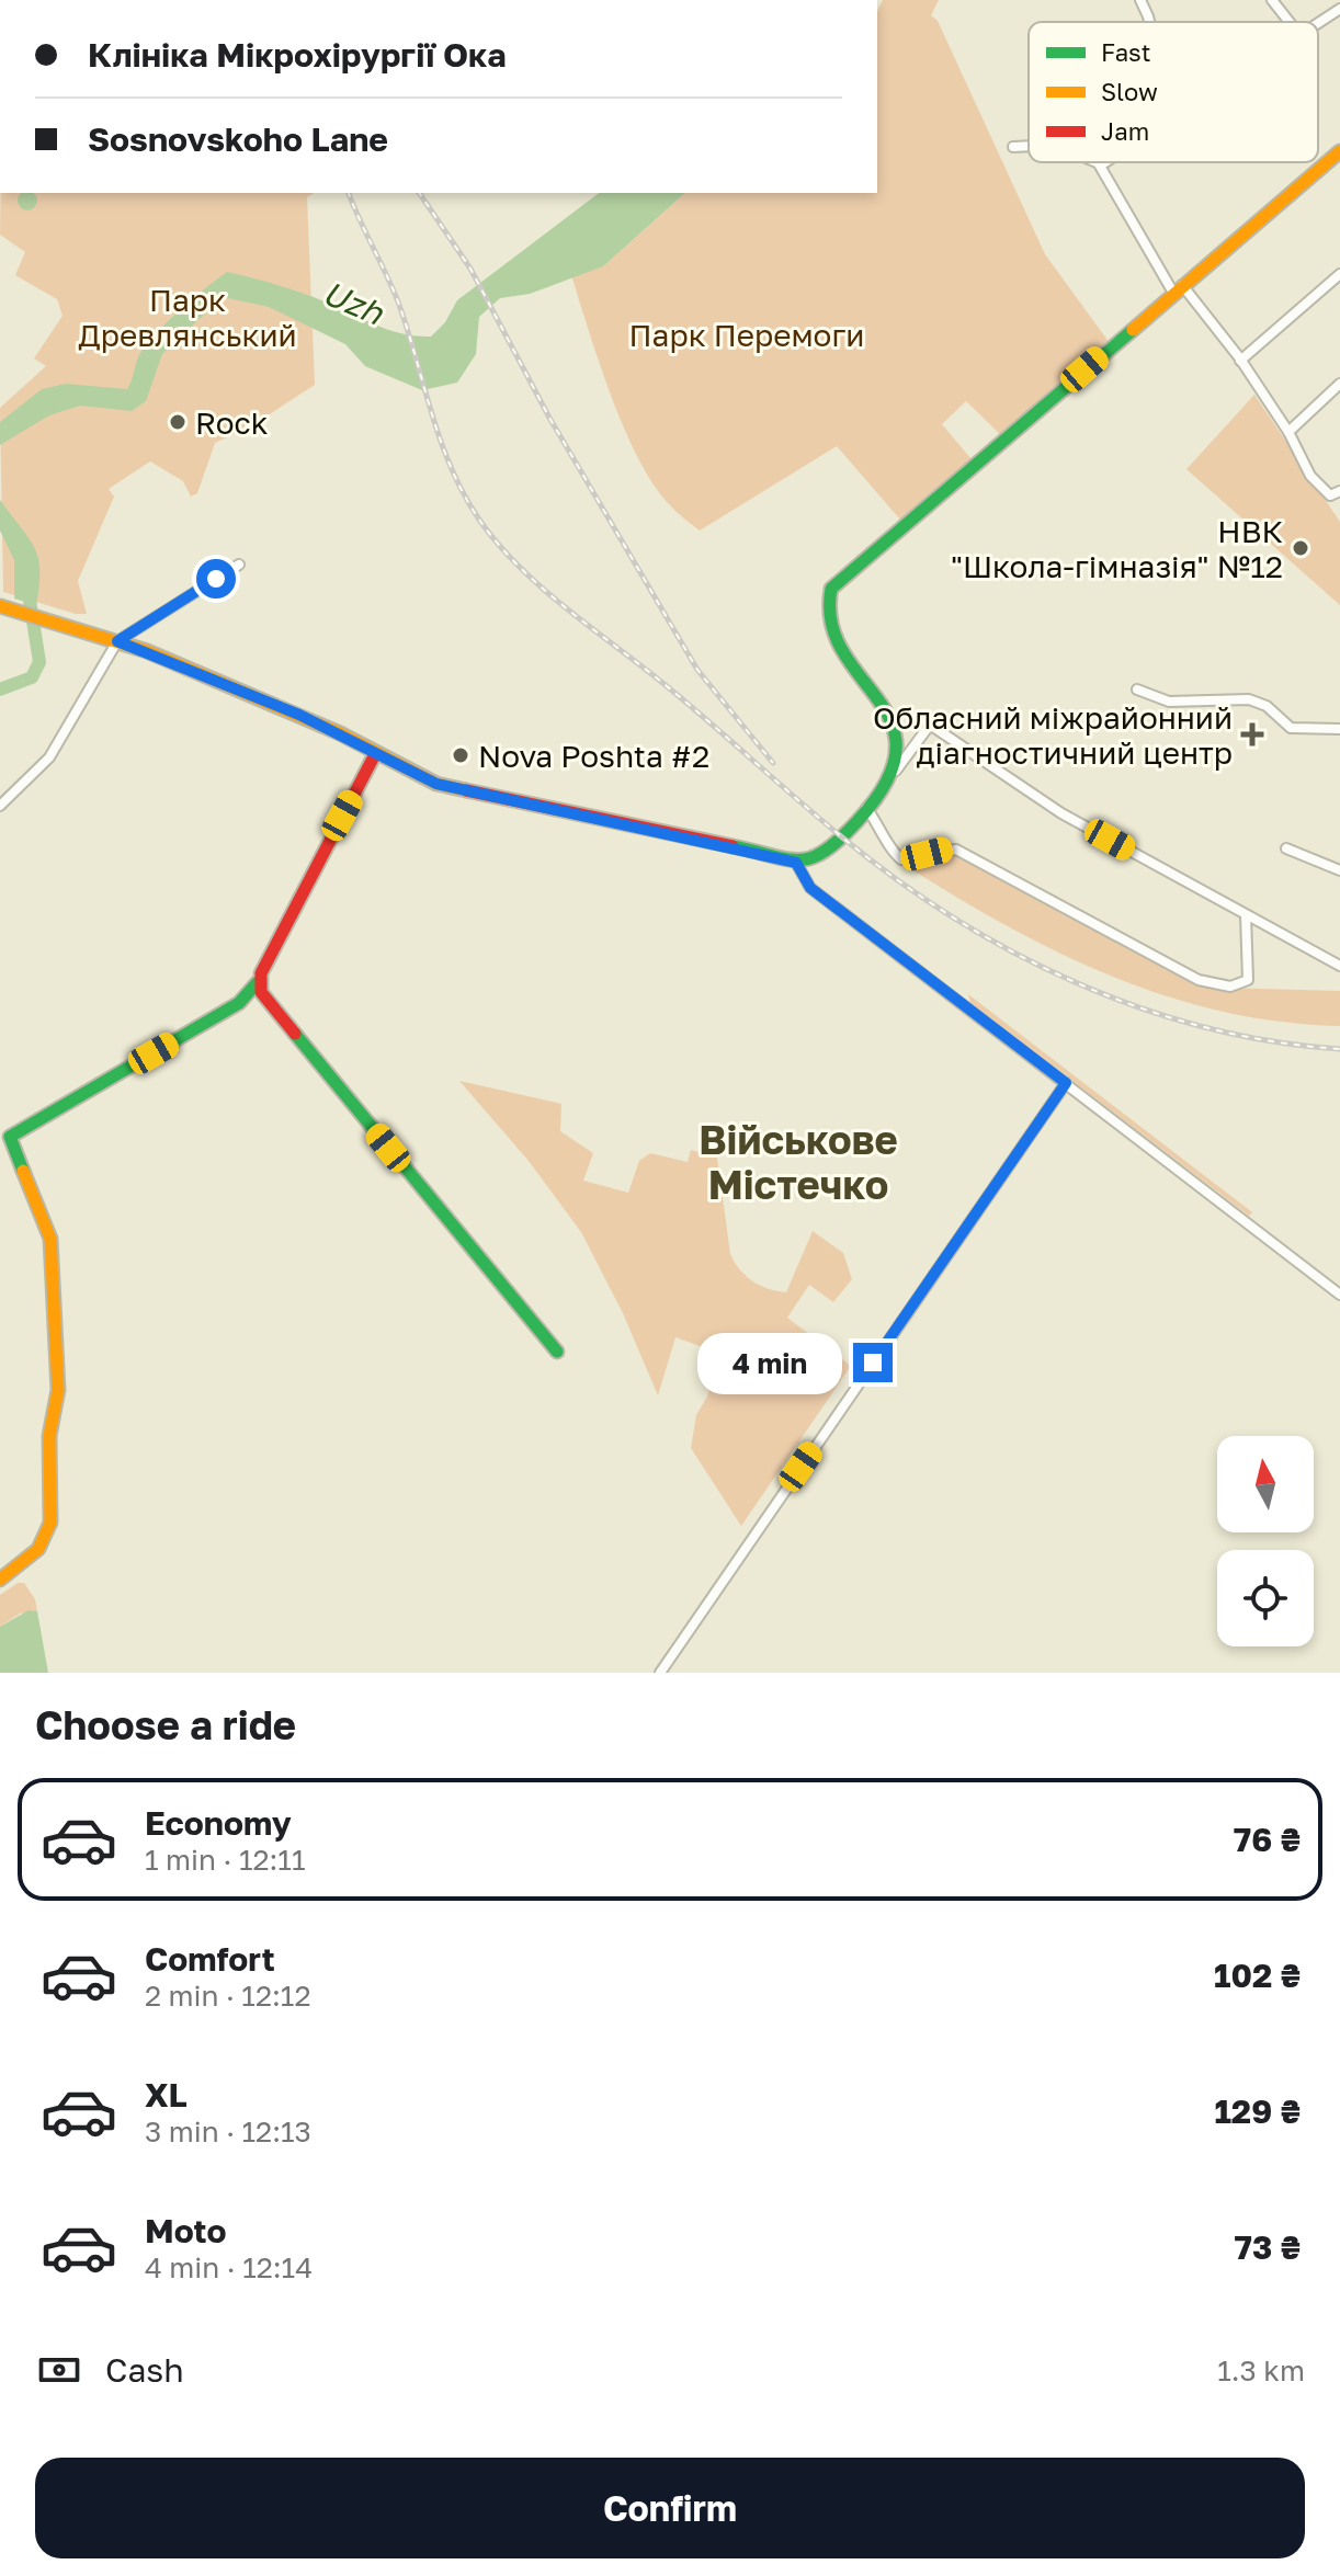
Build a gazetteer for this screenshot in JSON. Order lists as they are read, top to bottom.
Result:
{
  "districts": ["Військове Містечко"],
  "water": ["Uzh"],
  "parks": ["Парк Древлянський", "Парк Перемоги"],
  "places": {
    "other": ["Rock", "НВК \"Школа-гімназія\" №12", "Nova Poshta #2"],
    "health": ["Обласний міжрайонний діагностичний центр"]
  },
  "legend": ["Fast", "Slow", "Jam"],
  "north": "top",
  "page": {
    "banner": ["Клініка Мікрохірургії Ока", "Sosnovskoho Lane"],
    "bubble": "4 min",
    "heading": "Choose a ride",
    "list": [
      {
        "name": "Economy",
        "note": "1 min · 12:11",
        "value": "76 ₴"
      },
      {
        "name": "Comfort",
        "note": "2 min · 12:12",
        "value": "102 ₴"
      },
      {
        "name": "XL",
        "note": "3 min · 12:13",
        "value": "129 ₴"
      },
      {
        "name": "Moto",
        "note": "4 min · 12:14",
        "value": "73 ₴"
      }
    ],
    "pay": ["Cash", "1.3 km"],
    "buttons": "Confirm"
  }
}
